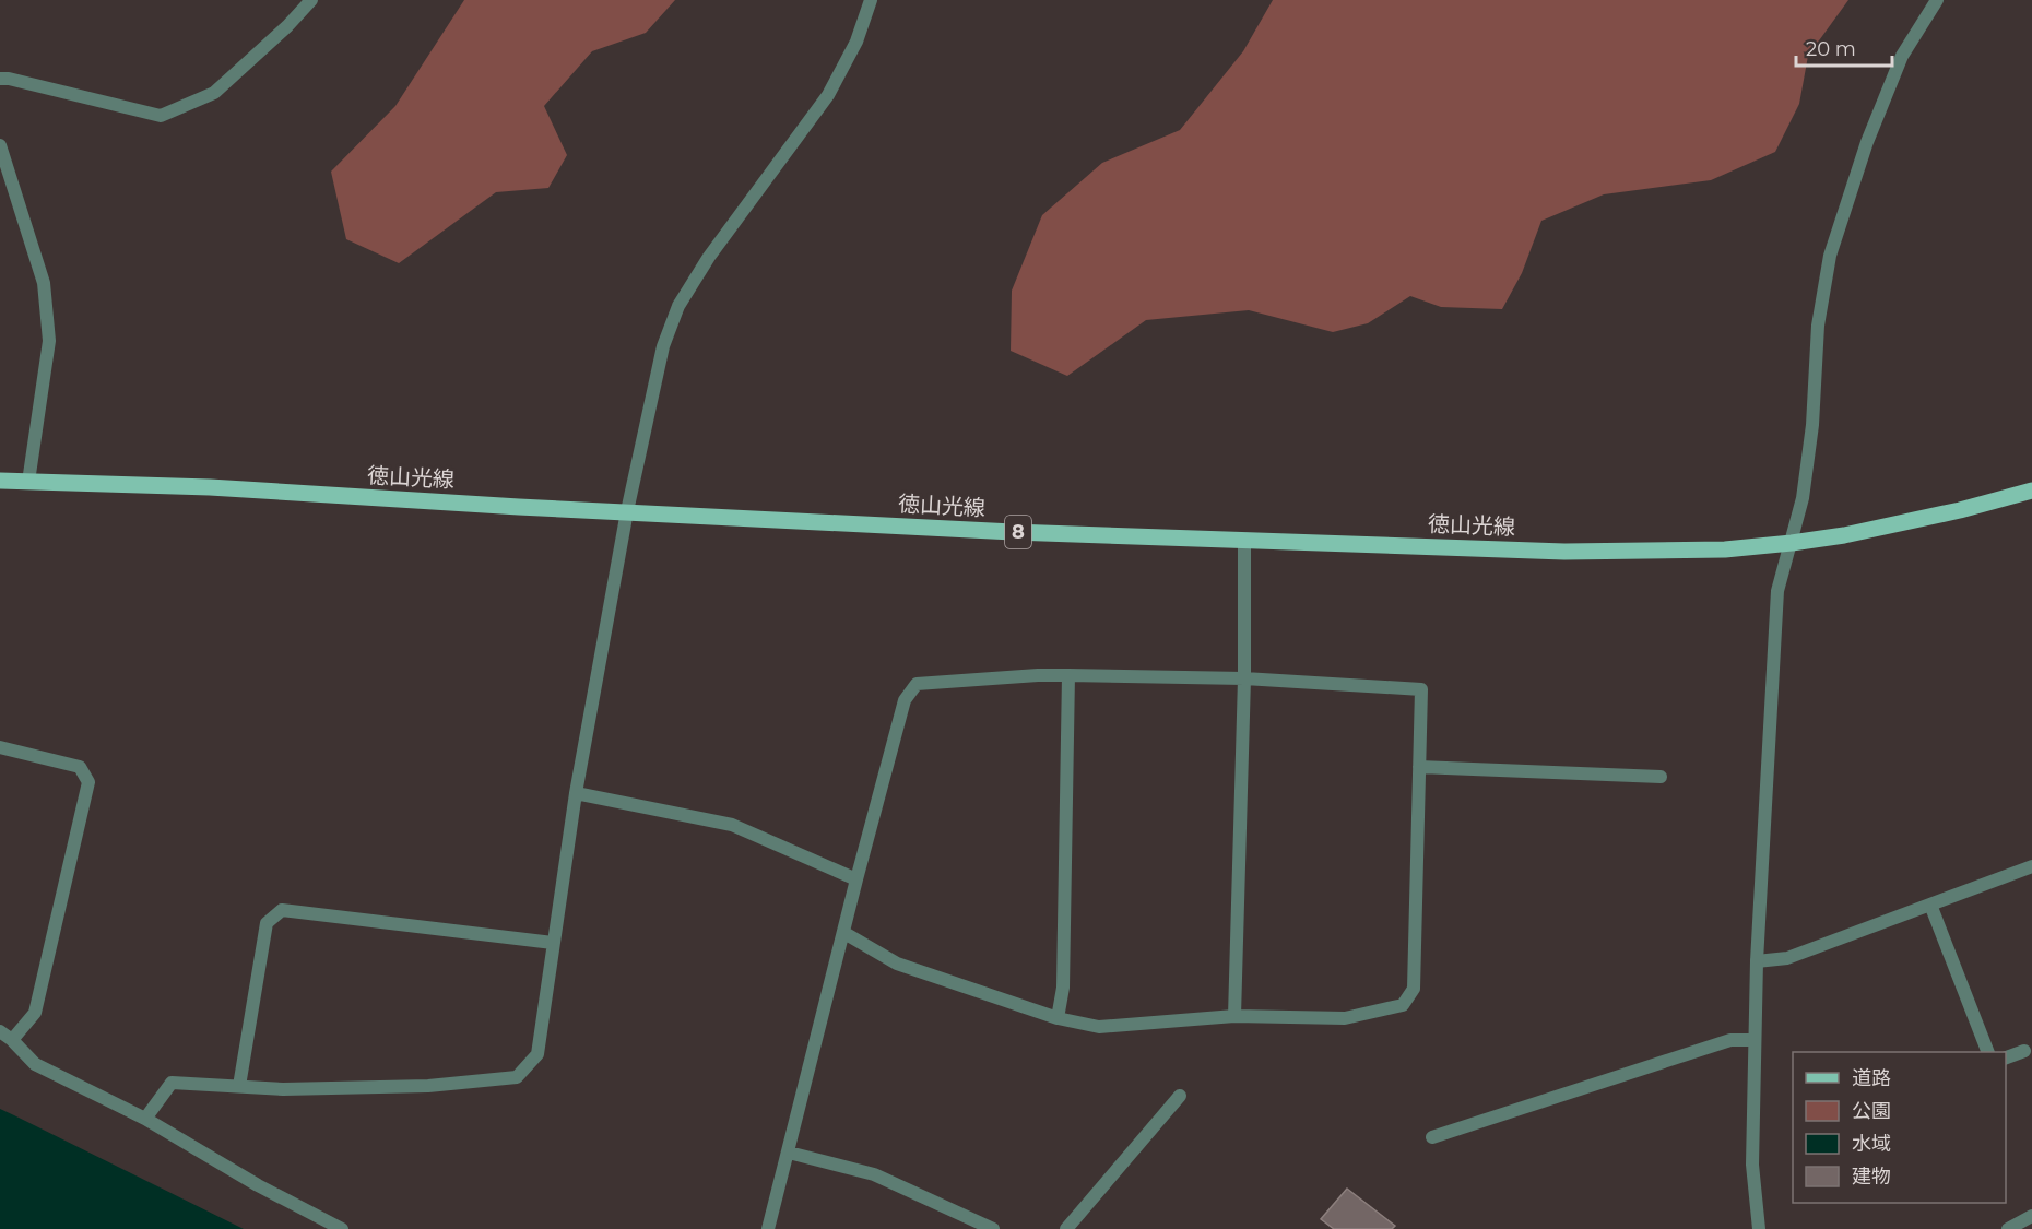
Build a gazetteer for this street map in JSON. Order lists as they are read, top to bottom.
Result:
{
  "streets": {
    "main road": ["徳山光線", "8"]
  },
  "legend": [
    "道路",
    "公園",
    "水域",
    "建物"
  ],
  "scale_bar": "20 m"
}
